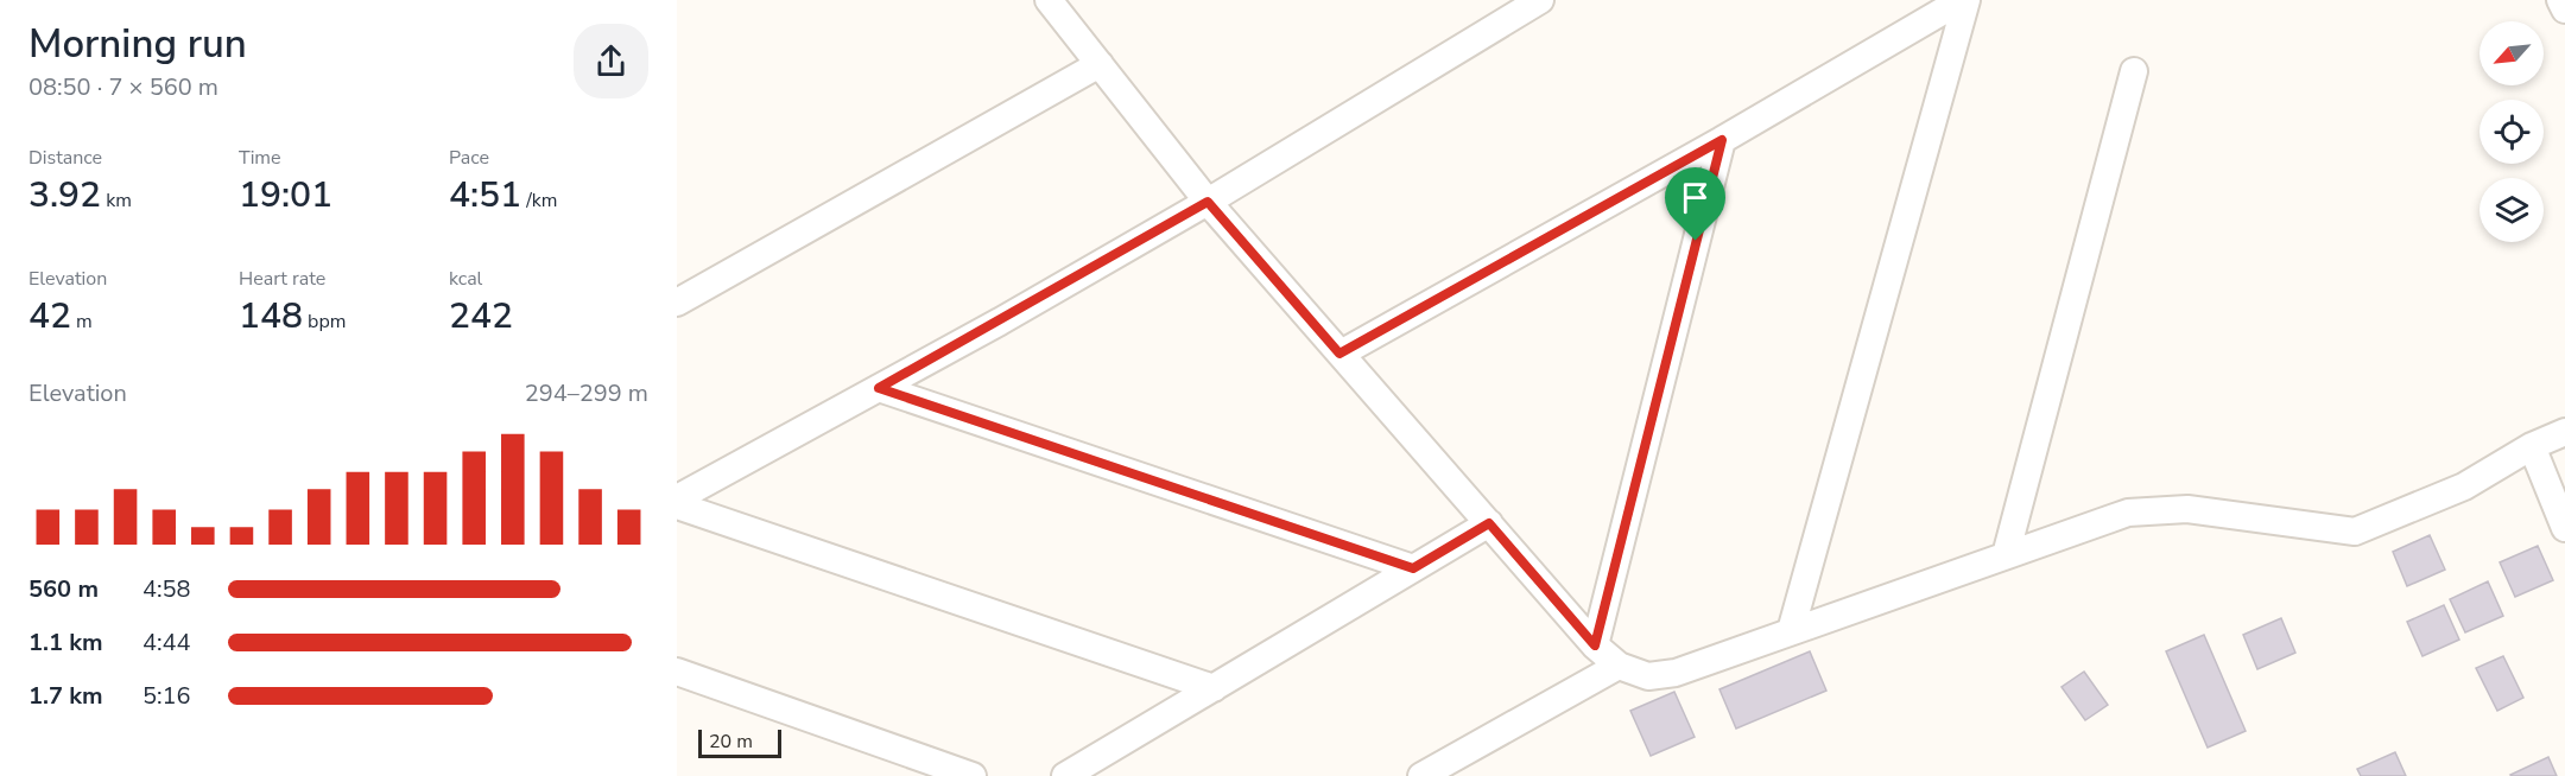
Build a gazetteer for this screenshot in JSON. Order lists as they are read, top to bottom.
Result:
{
  "scale_bar": "20 m",
  "north": "bottom left",
  "page": {
    "heading": ["Morning run", "08:50 · 7 × 560 m"],
    "stats": [
      ["Distance", "3.92 km"],
      ["Time", "19:01"],
      ["Pace", "4:51 /km"],
      ["Elevation", "42 m"],
      ["Heart rate", "148 bpm"],
      ["kcal", "242"]
    ],
    "chart": ["Elevation", "294–299 m"],
    "list": [
      {
        "name": "560 m",
        "note": "4:58"
      },
      {
        "name": "1.1 km",
        "note": "4:44"
      },
      {
        "name": "1.7 km",
        "note": "5:16"
      }
    ],
    "scale": "20 m"
  }
}
